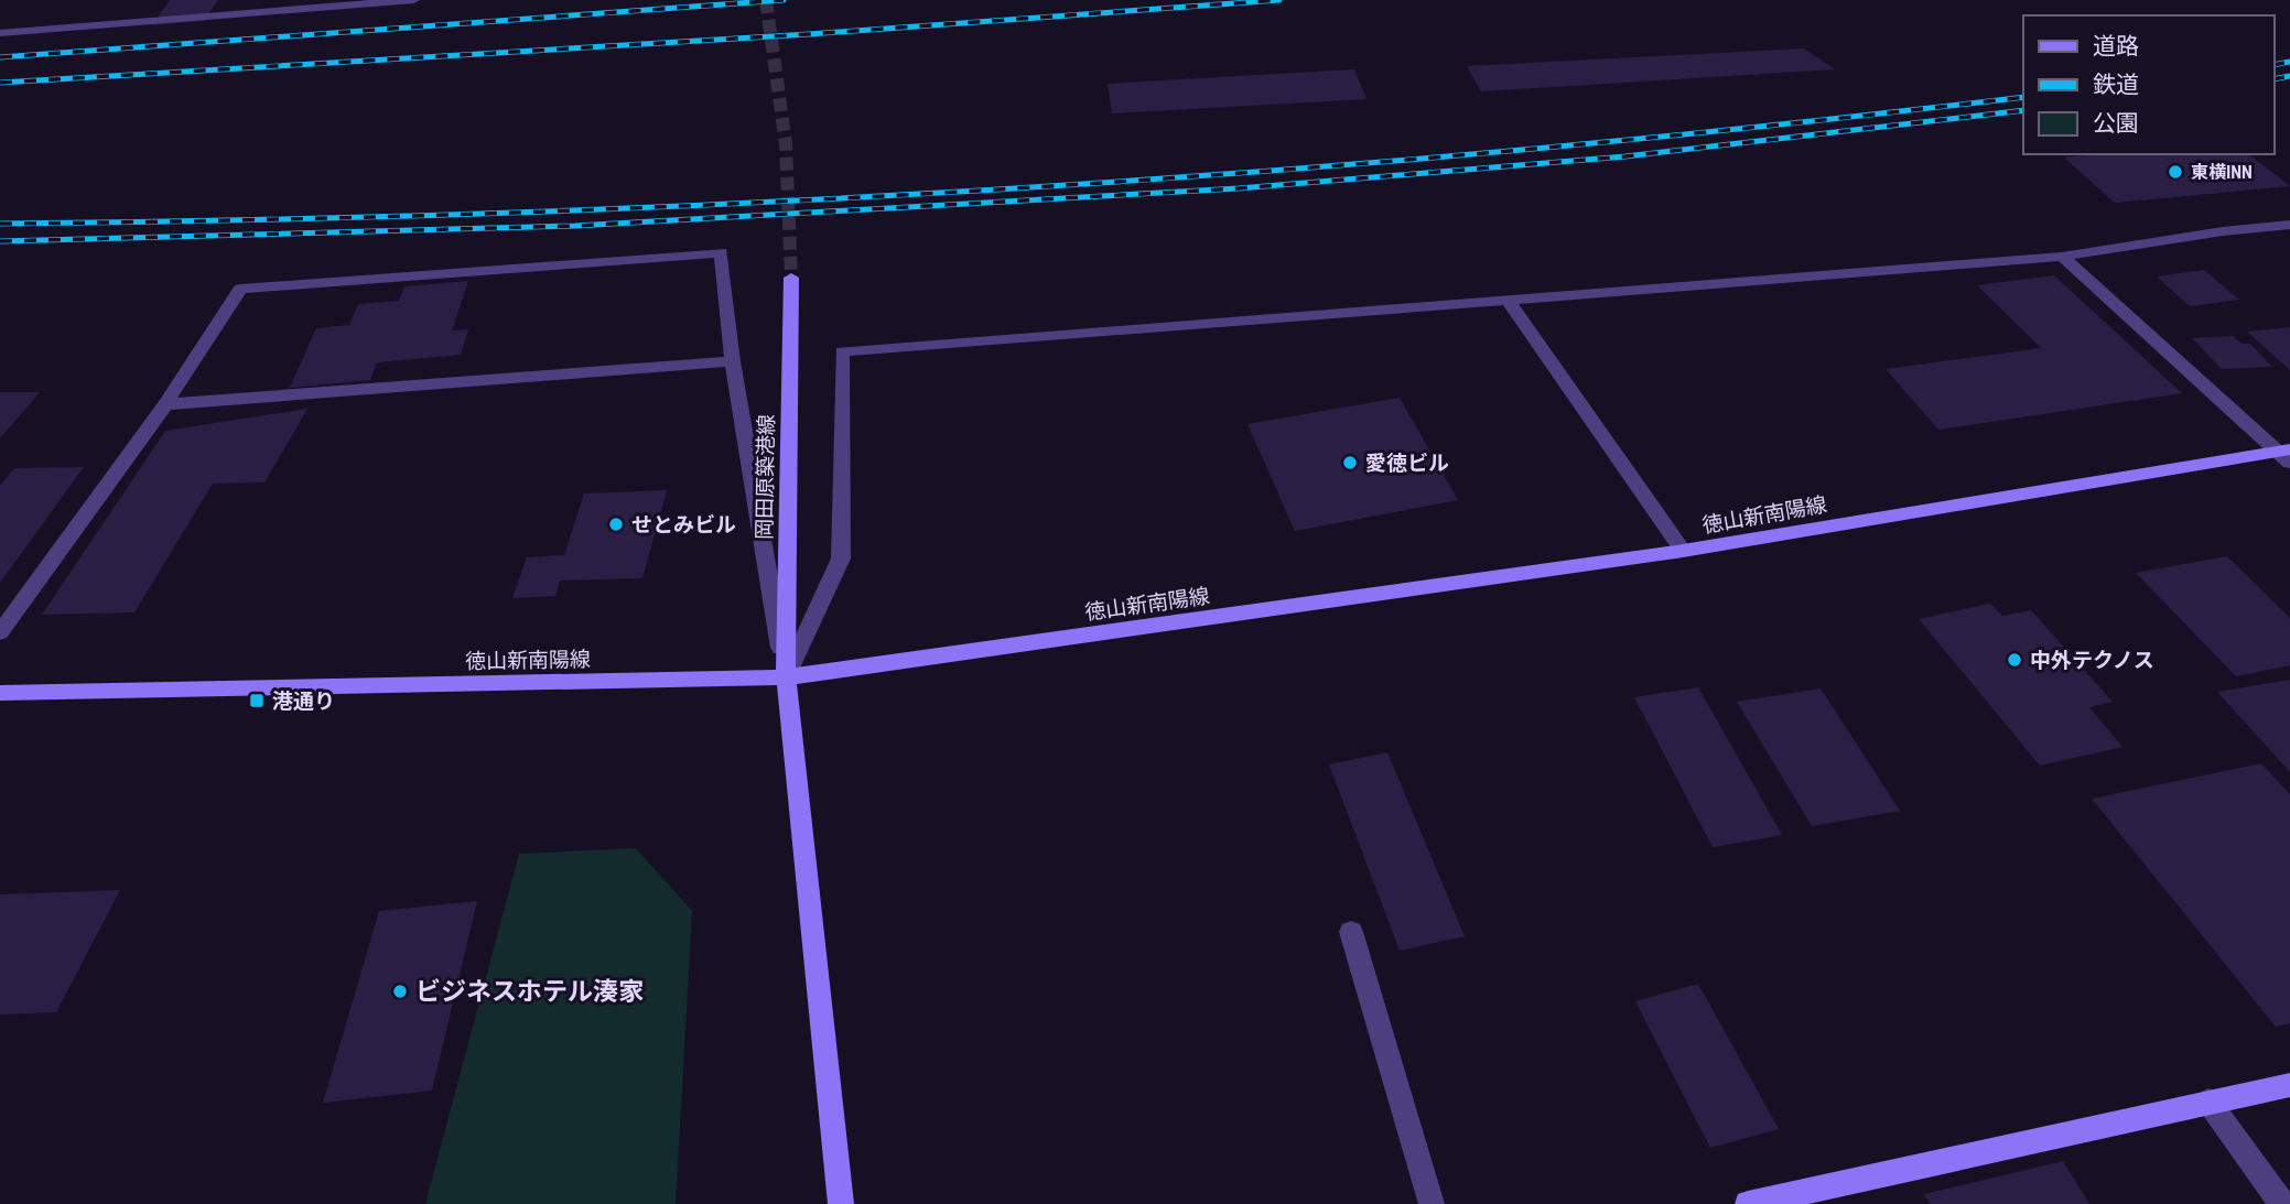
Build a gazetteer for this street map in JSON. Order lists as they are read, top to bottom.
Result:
{
  "streets": {
    "main road": ["岡田原築港線", "徳山新南陽線"]
  },
  "crossings": [
    ["岡田原築港線", "徳山新南陽線"]
  ],
  "places": {
    "other": [
      "東横INN",
      "愛徳ビル",
      "せとみビル",
      "中外テクノス",
      "ビジネスホテル湊家"
    ],
    "transit": ["港通り"]
  },
  "legend": ["道路", "鉄道", "公園"]
}
